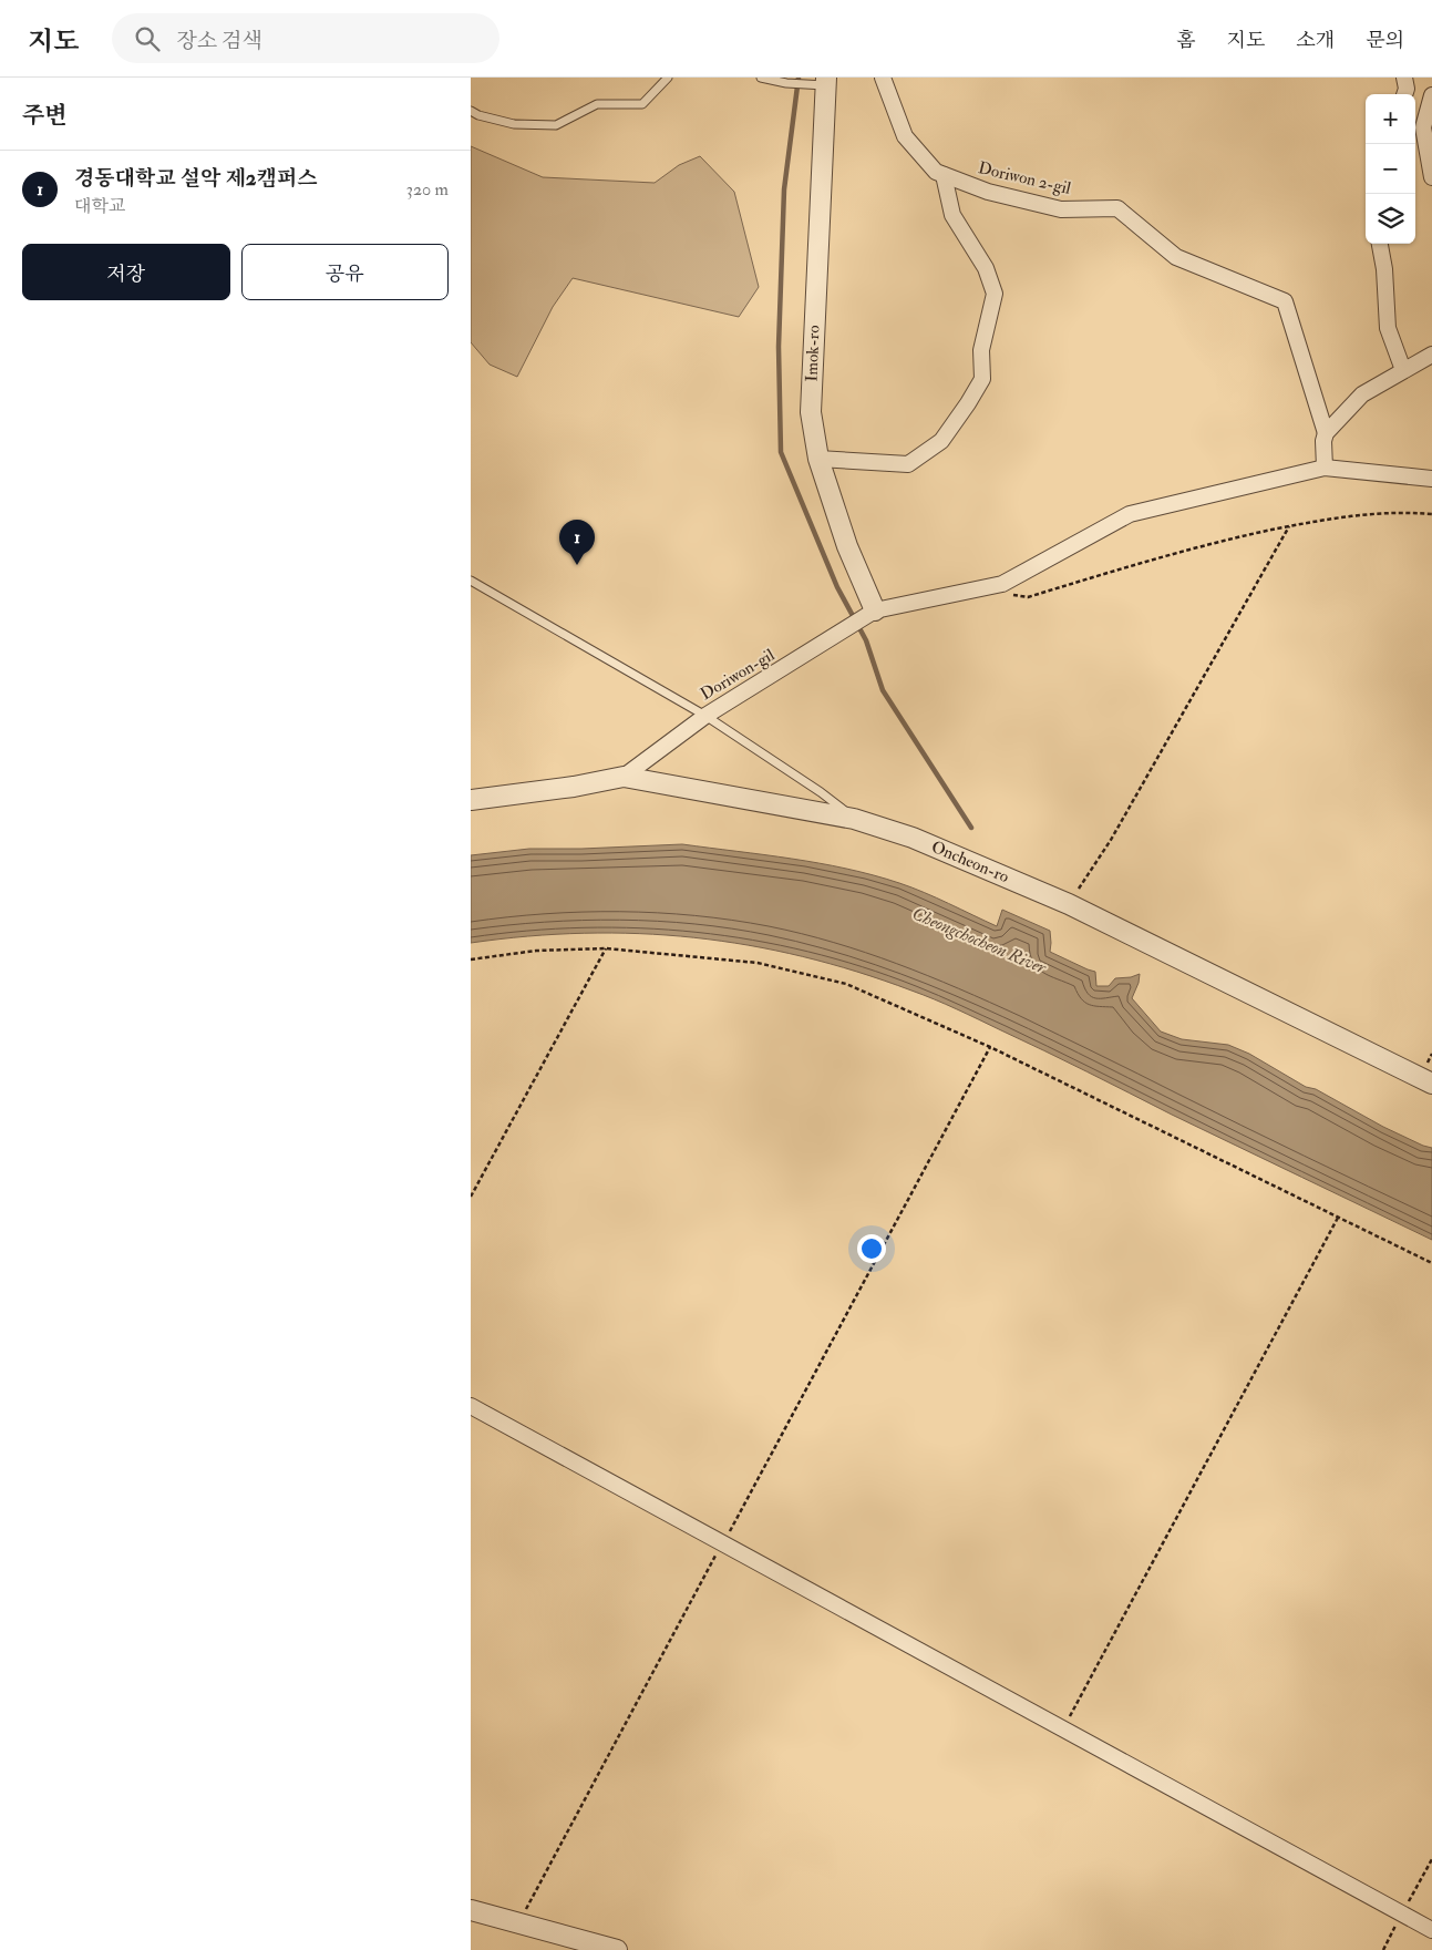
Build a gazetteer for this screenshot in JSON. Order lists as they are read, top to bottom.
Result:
{
  "streets": {
    "street": [
      "Doriwon 2-gil",
      "Imok-ro",
      "Doriwon-gil",
      "Oncheon-ro"
    ]
  },
  "crossings": [
    ["Imok-ro", "Doriwon-gil"],
    ["Doriwon-gil", "Oncheon-ro"]
  ],
  "water": ["Cheongchocheon River"],
  "page": {
    "header": "지도",
    "search": "장소 검색",
    "nav": [
      "홈",
      "지도",
      "소개",
      "문의"
    ],
    "heading": "주변",
    "map_buttons": ["+", "−"],
    "list": [
      {
        "mark": "1",
        "name": "경동대학교 설악 제2캠퍼스",
        "note": "대학교",
        "value": "320 m"
      }
    ],
    "buttons": ["저장", "공유"],
    "pins": "1"
  }
}
